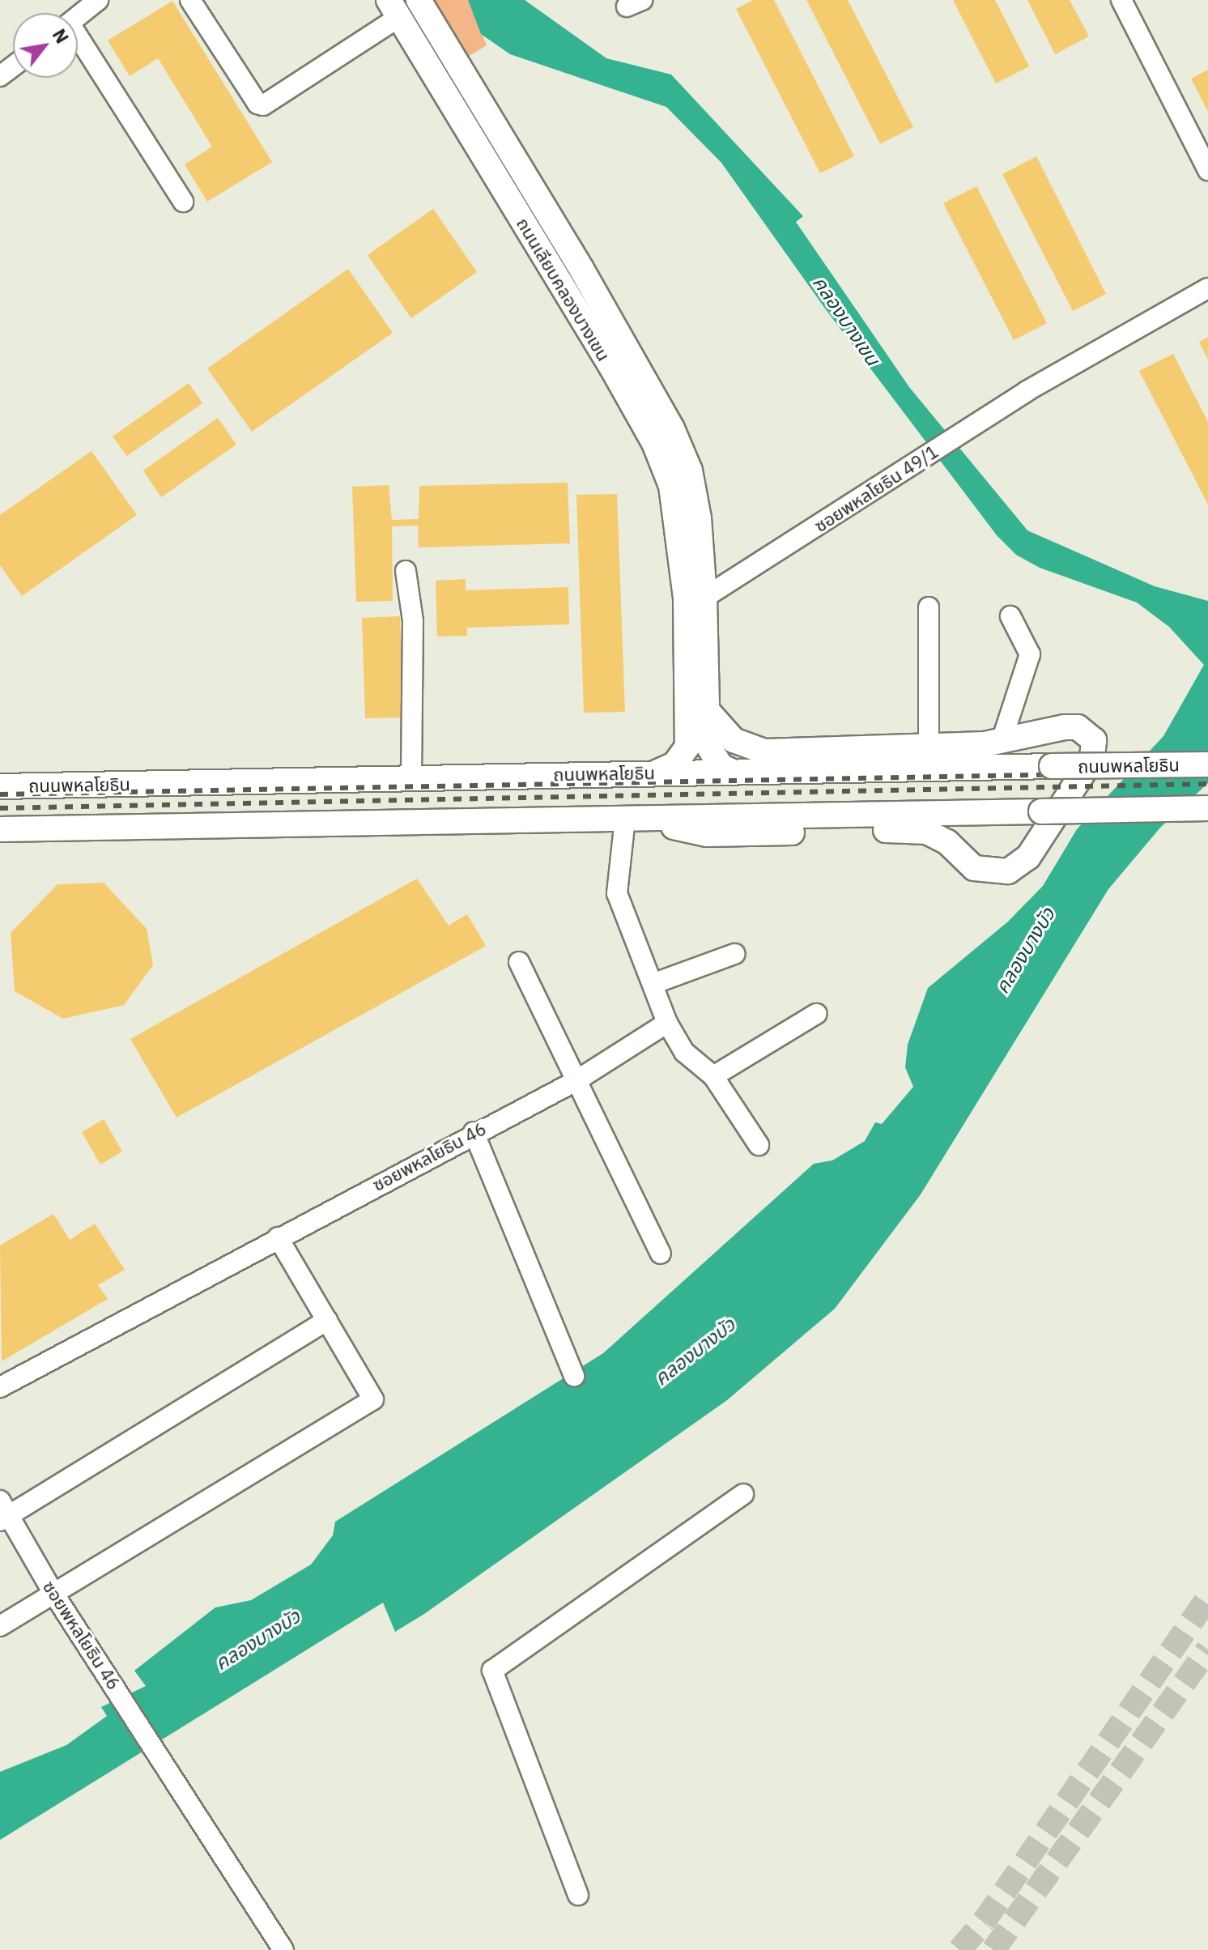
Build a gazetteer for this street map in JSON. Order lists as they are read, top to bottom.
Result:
{
  "streets": {
    "main road": ["ถนนเลียบคลองบางเขน", "ถนนพหลโยธิน"],
    "street": ["ซอยพหลโยธิน 49/1", "ซอยพหลโยธิน 46"]
  },
  "crossings": [
    ["ถนนเลียบคลองบางเขน", "ซอยพหลโยธิน 49/1"]
  ],
  "water": ["คลองบางเขน", "คลองบางบัว"],
  "north": "top right"
}
